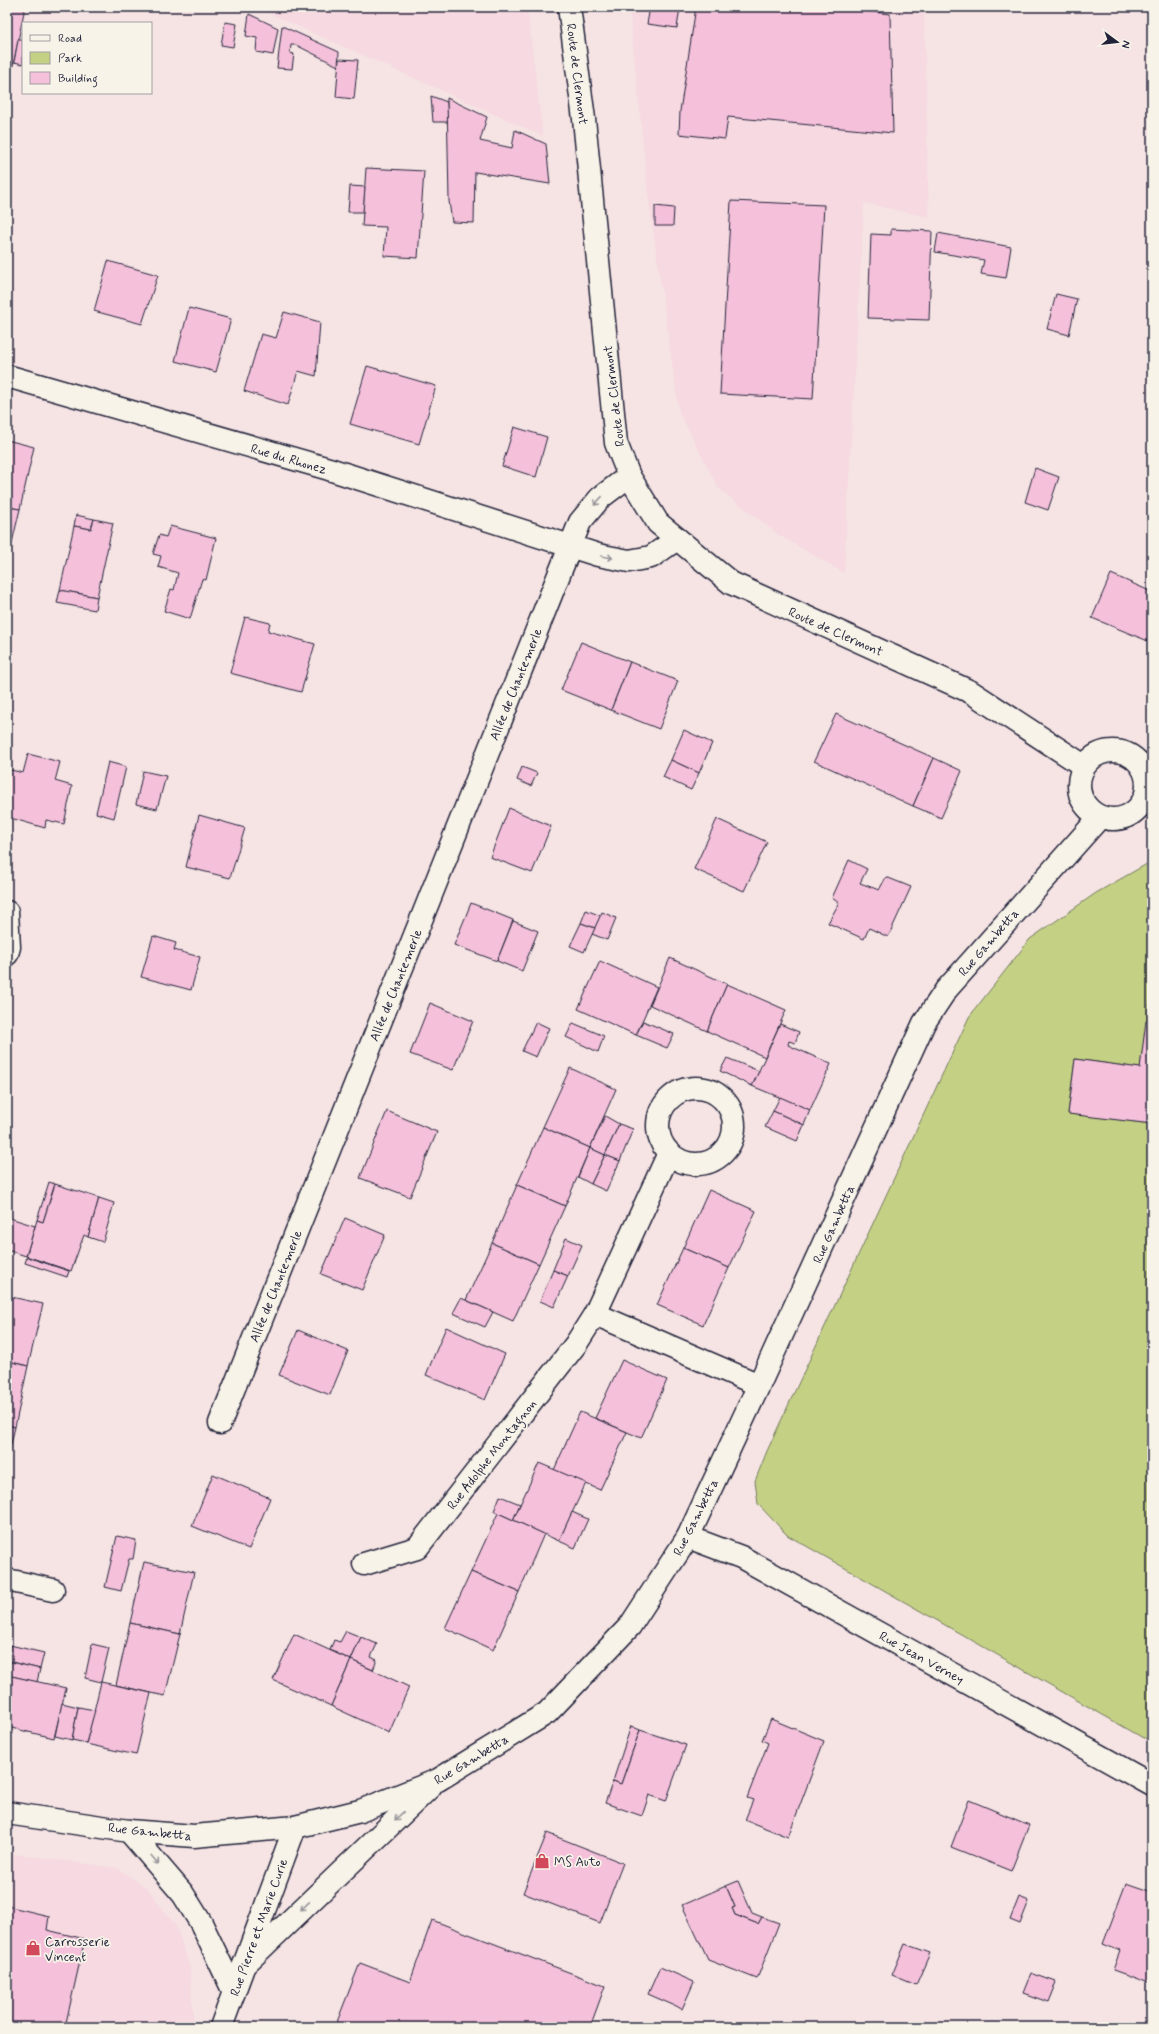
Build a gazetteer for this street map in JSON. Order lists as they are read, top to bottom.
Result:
{
  "streets": {
    "street": [
      "Route de Clermont",
      "Rue du Rhonez",
      "Allée de Chantemerle",
      "Rue Gambetta",
      "Rue Adolphe Montagnon",
      "Rue Jean Verney",
      "Rue Pierre et Marie Curie"
    ]
  },
  "crossings": [
    ["Route de Clermont", "Rue du Rhonez"],
    ["Route de Clermont", "Allée de Chantemerle"],
    ["Route de Clermont", "Rue Gambetta"],
    ["Rue du Rhonez", "Allée de Chantemerle"],
    ["Rue Gambetta", "Rue Jean Verney"],
    ["Rue Gambetta", "Rue Pierre et Marie Curie"]
  ],
  "places": {
    "shop": ["MS Auto", "Carrosserie Vincent"]
  },
  "legend": ["Road", "Park", "Building"],
  "north": "right"
}
